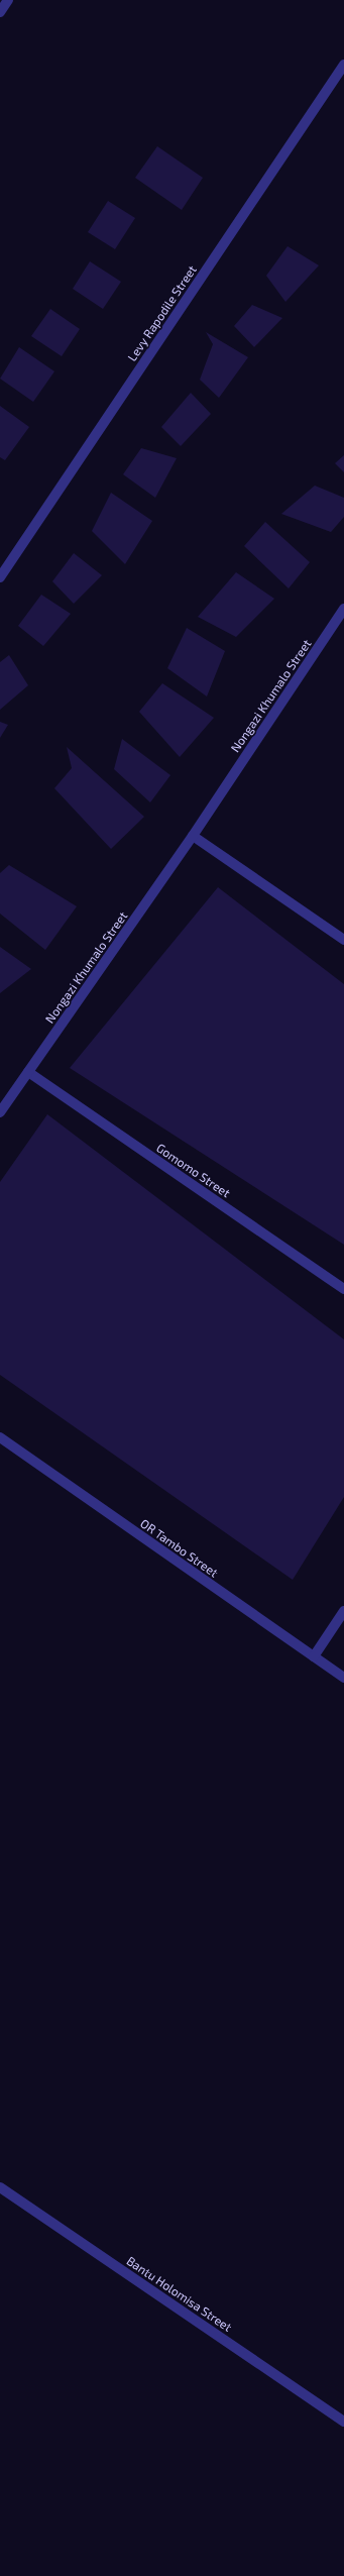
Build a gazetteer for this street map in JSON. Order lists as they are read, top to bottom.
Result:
{
  "streets": {
    "street": [
      "Levy Rapodile Street",
      "Nongazi Khumalo Street",
      "Gomomo Street",
      "OR Tambo Street",
      "Bantu Holomisa Street"
    ]
  },
  "crossings": [
    ["Nongazi Khumalo Street", "Gomomo Street"]
  ]
}
